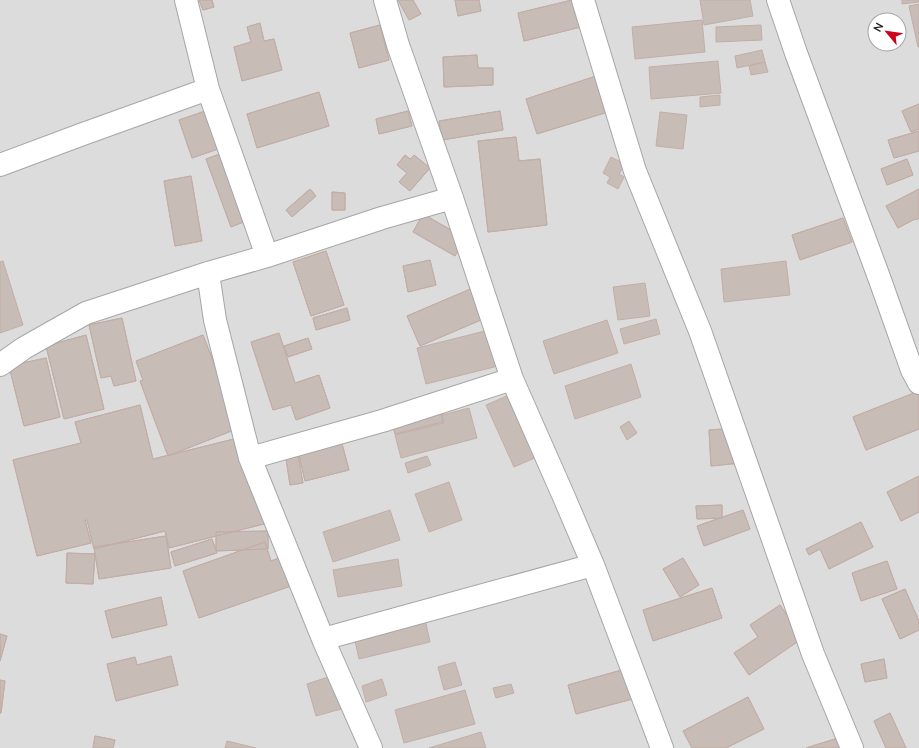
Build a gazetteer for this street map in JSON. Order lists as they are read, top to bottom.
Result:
{
  "north": "top left"
}
